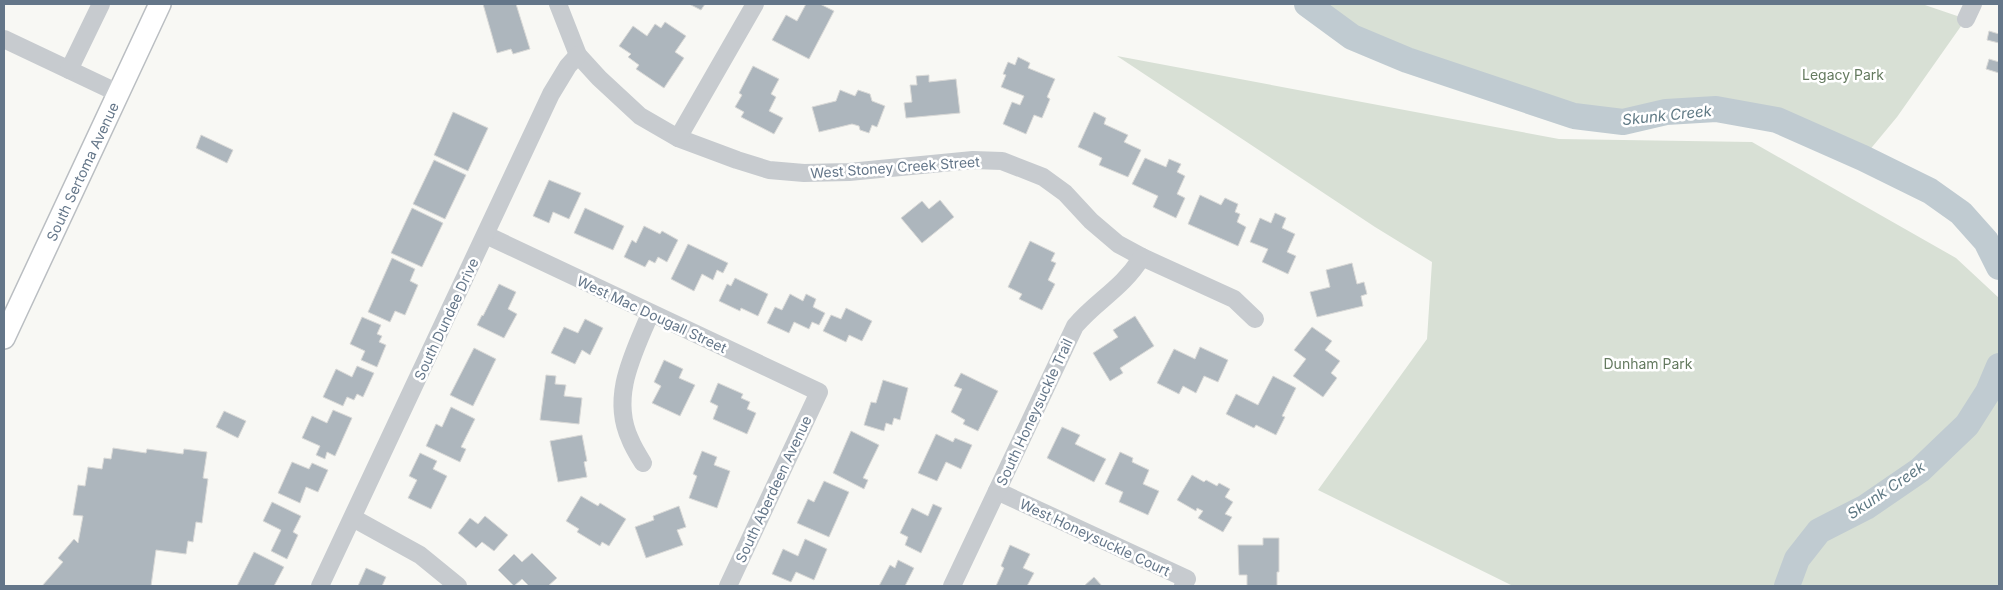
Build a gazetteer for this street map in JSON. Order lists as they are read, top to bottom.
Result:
{
  "streets": {
    "main road": ["South Sertoma Avenue"],
    "street": [
      "West Stoney Creek Street",
      "West Mac Dougall Street",
      "South Dundee Drive",
      "South Honeysuckle Trail",
      "South Aberdeen Avenue",
      "West Honeysuckle Court"
    ]
  },
  "crossings": [
    ["West Stoney Creek Street", "South Dundee Drive"],
    ["West Stoney Creek Street", "South Honeysuckle Trail"],
    ["West Mac Dougall Street", "South Dundee Drive"],
    ["West Mac Dougall Street", "South Aberdeen Avenue"],
    ["South Honeysuckle Trail", "West Honeysuckle Court"]
  ],
  "water": ["Skunk Creek"],
  "parks": ["Legacy Park", "Dunham Park"]
}
